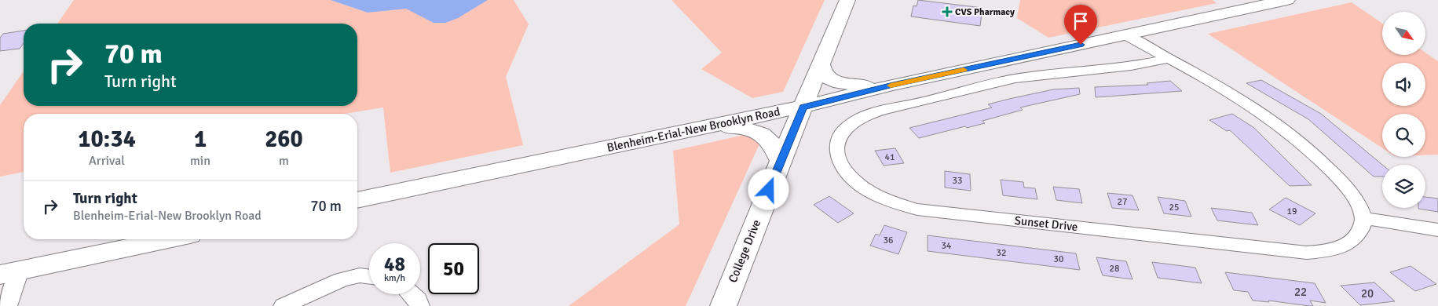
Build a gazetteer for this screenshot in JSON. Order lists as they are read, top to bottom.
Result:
{
  "streets": {
    "main road": ["Blenheim-Erial-New Brooklyn Road", "College Drive"],
    "street": ["Sunset Drive"]
  },
  "crossings": [
    ["Blenheim-Erial-New Brooklyn Road", "College Drive"]
  ],
  "places": {
    "health": ["CVS Pharmacy"]
  },
  "house_numbers": [
    "41",
    "33",
    "27",
    "25",
    "19",
    "36",
    "34",
    "32",
    "30",
    "28",
    "22",
    "20"
  ],
  "north": "bottom right",
  "page": {
    "turn": ["70 m", "Turn right"],
    "eta": [
      "10:34",
      "Arrival",
      "1",
      "min",
      "260",
      "m"
    ],
    "list": [
      {
        "name": "Turn right",
        "note": "Blenheim-Erial-New Brooklyn Road",
        "value": "70 m"
      }
    ],
    "speed": "48 km/h",
    "limit": "50"
  }
}
